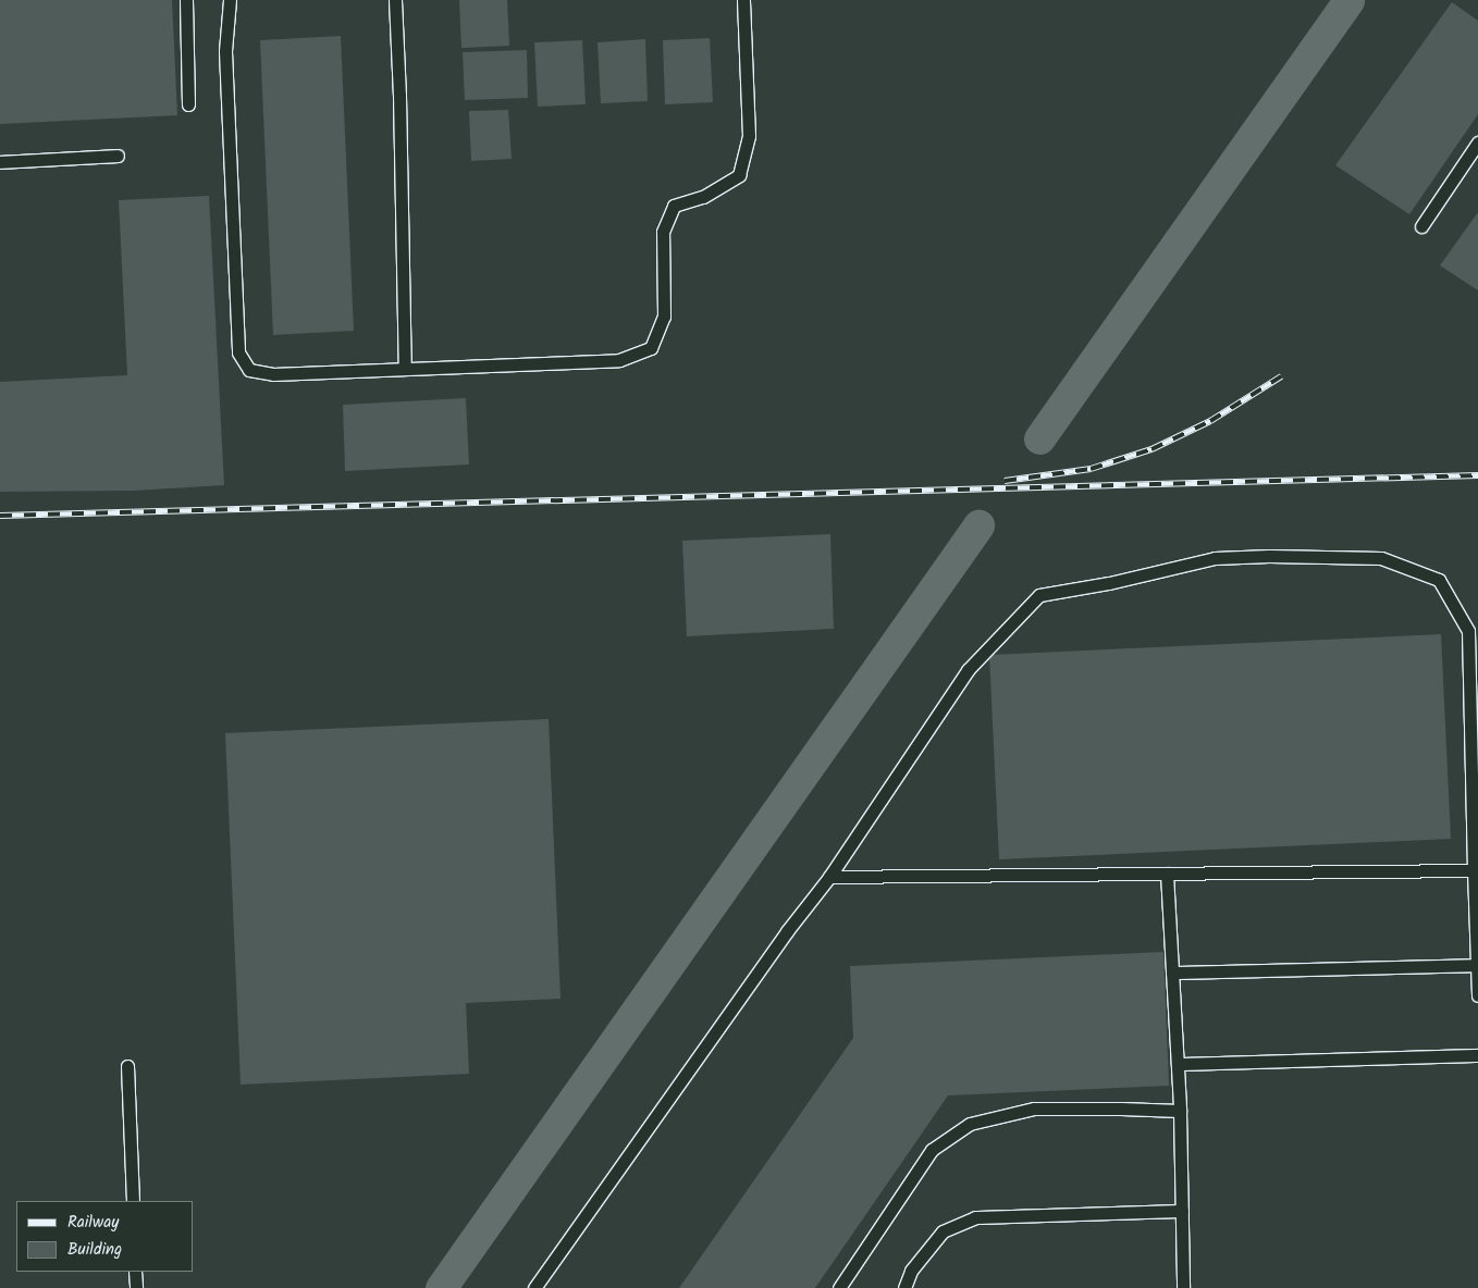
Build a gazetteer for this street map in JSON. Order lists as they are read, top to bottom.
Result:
{
  "legend": ["Railway", "Building"]
}
